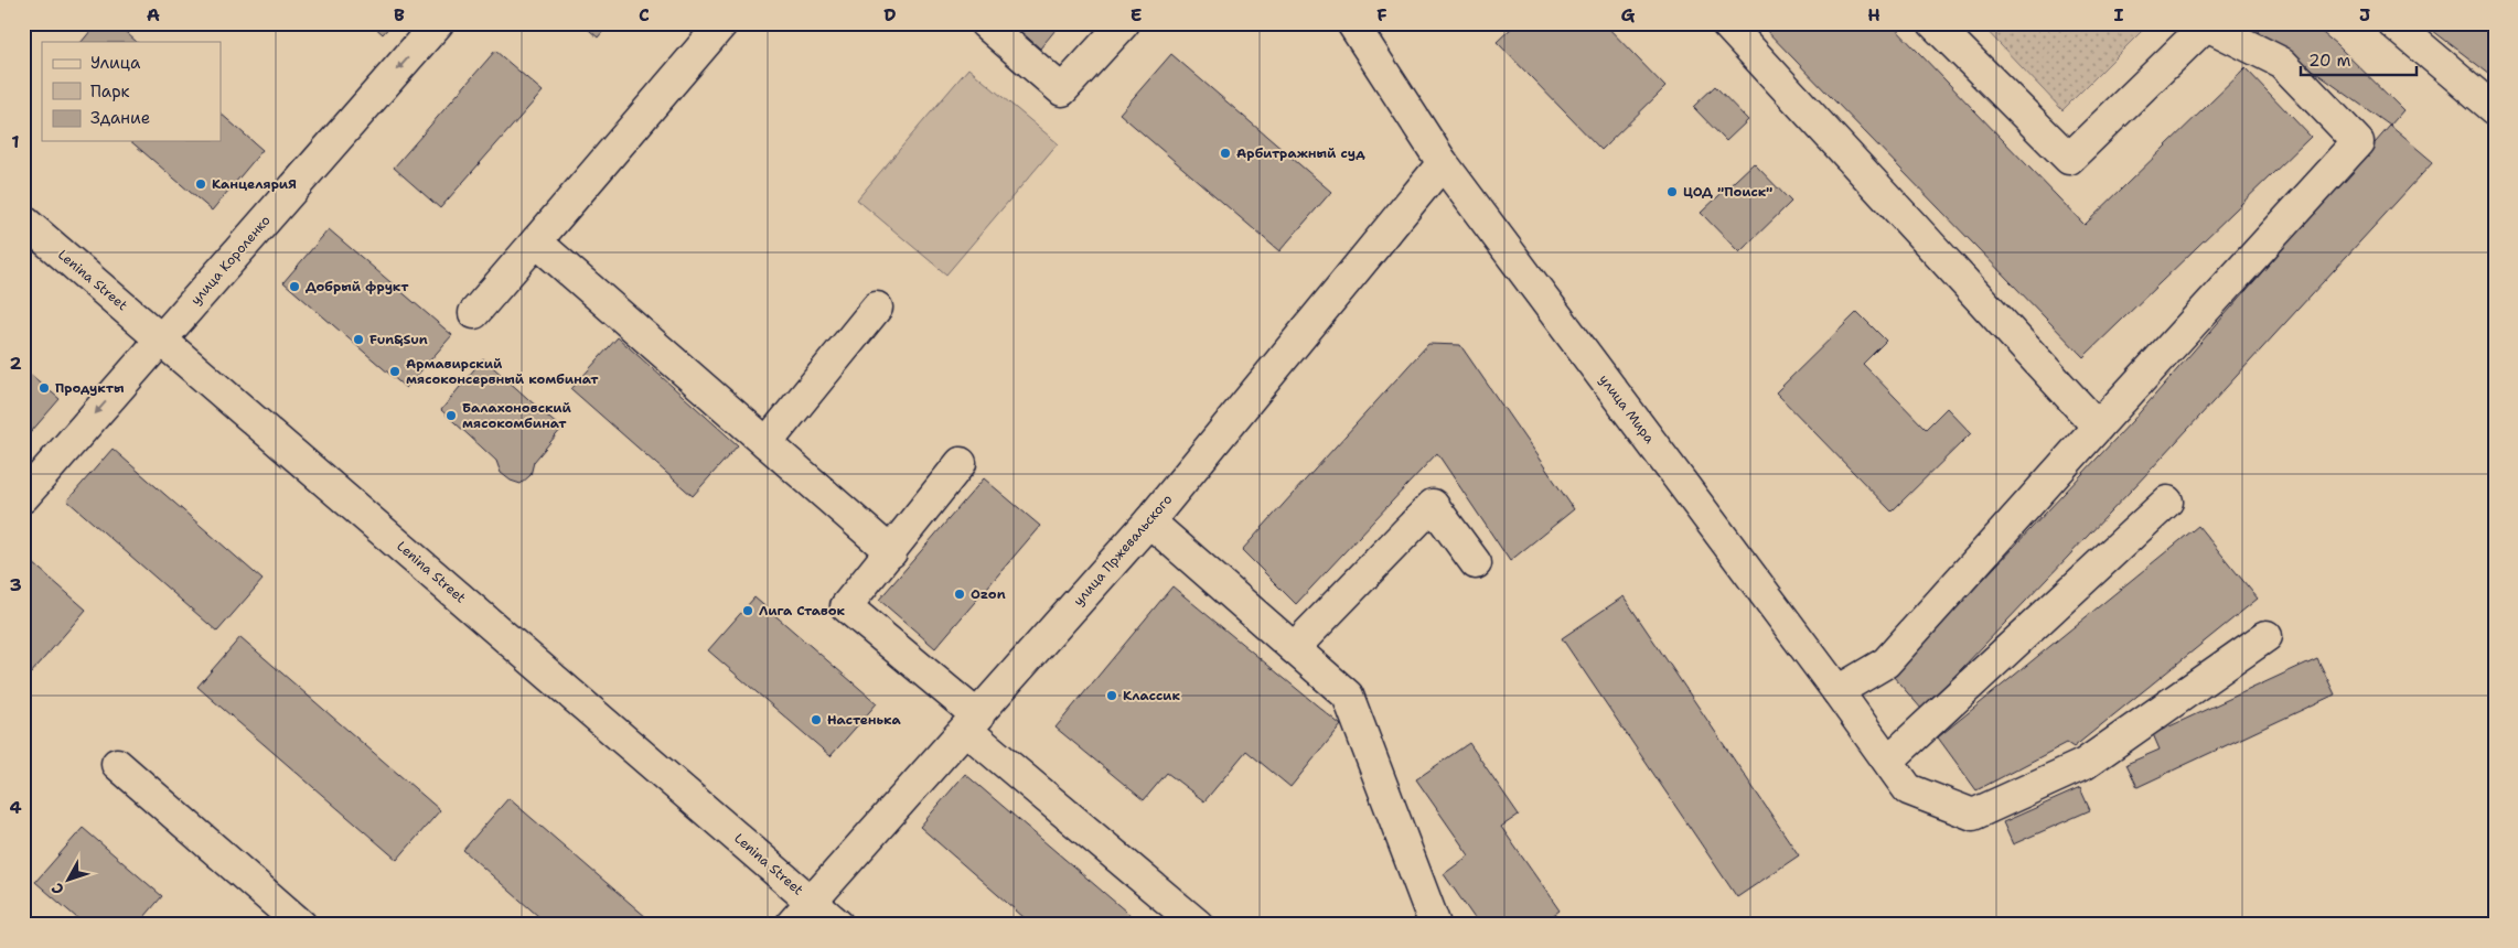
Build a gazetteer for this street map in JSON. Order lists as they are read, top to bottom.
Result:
{
  "streets": {
    "street": [
      "улица Короленко",
      "Lenina Street",
      "улица Мира",
      "улица Пржевальского"
    ]
  },
  "crossings": [
    ["улица Короленко", "Lenina Street"],
    ["Lenina Street", "улица Пржевальского"],
    ["улица Мира", "улица Пржевальского"]
  ],
  "places": [
    "Арбитражный суд",
    "КанцеляриЯ",
    "ЦОД \"Поиск\"",
    "Добрый фрукт",
    "Fun&Sun",
    "Армавирский мясоконсервный комбинат",
    "Продукты",
    "Балахоновский мясокомбинат",
    "Ozon",
    "Лига Ставок",
    "Классик",
    "Настенька"
  ],
  "legend": ["Улица", "Парк", "Здание"],
  "scale_bar": "20 m",
  "north": "bottom left",
  "grid": {
    "columns": [
      "A",
      "B",
      "C",
      "D",
      "E",
      "F",
      "G",
      "H",
      "I",
      "J"
    ],
    "rows": [
      "1",
      "2",
      "3",
      "4"
    ]
  }
}
